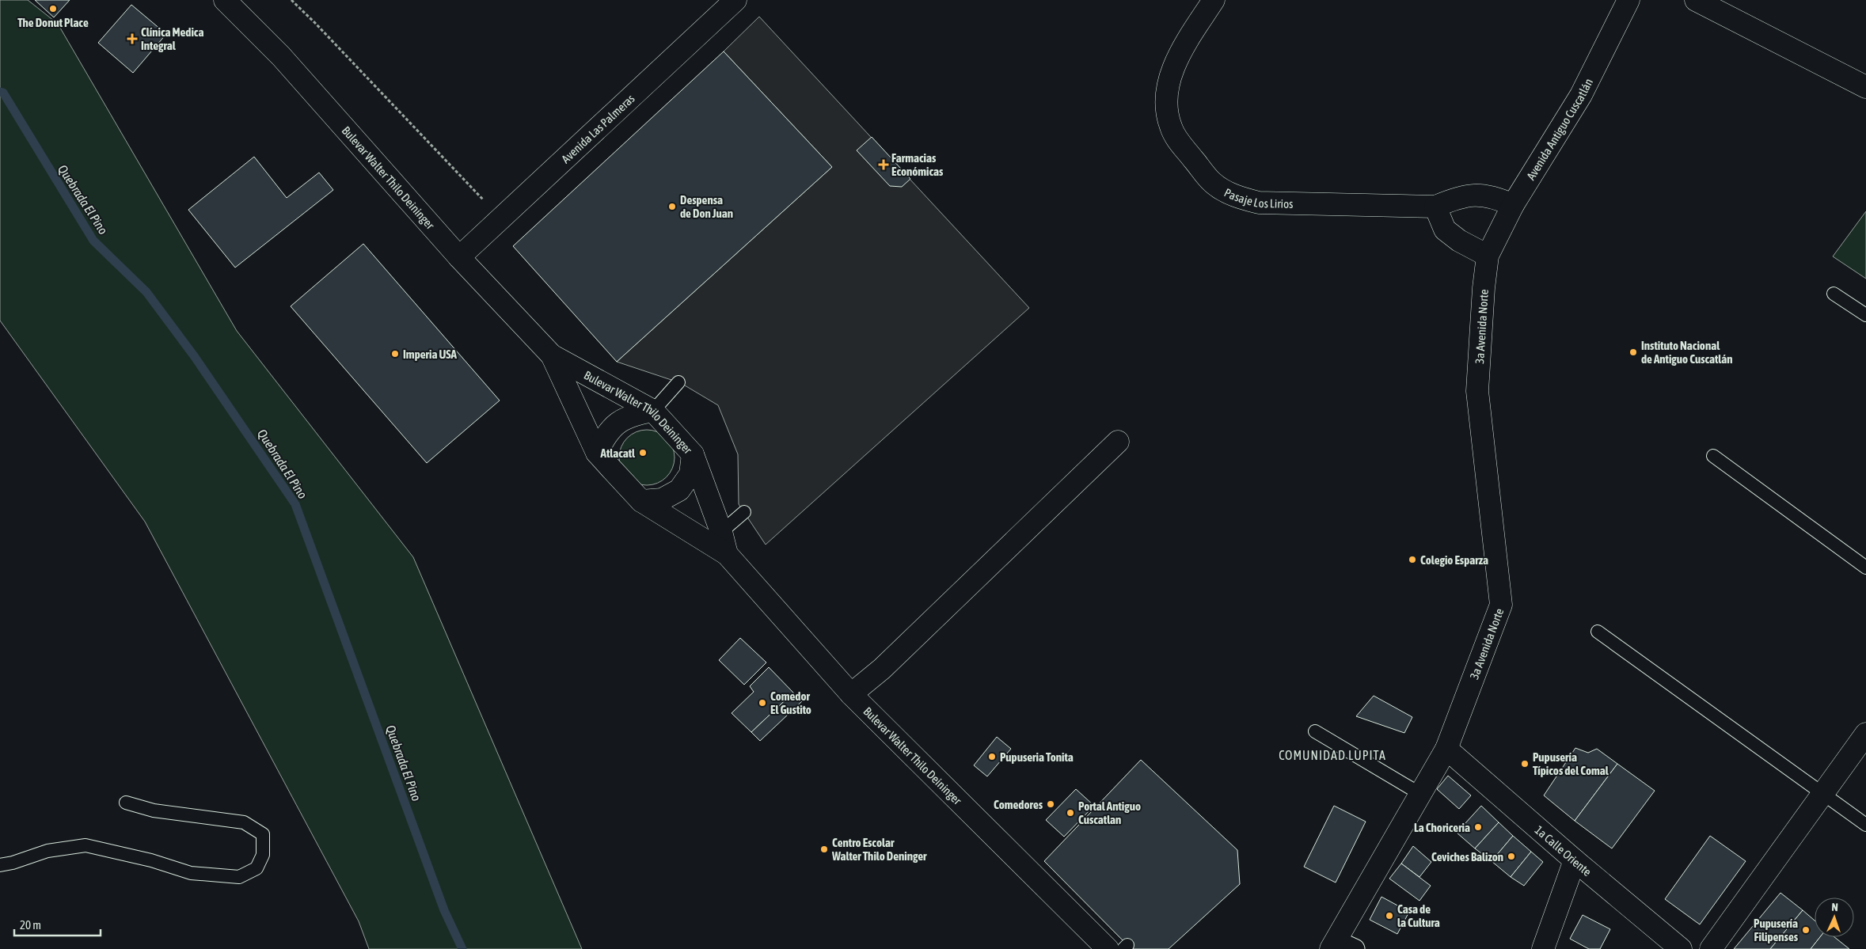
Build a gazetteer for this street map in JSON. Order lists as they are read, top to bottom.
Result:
{
  "streets": {
    "street": [
      "Avenida Antiguo Cuscatlán",
      "Avenida Las Palmeras",
      "Bulevar Walter Thilo Deininger",
      "Pasaje Los Lirios",
      "3a Avenida Norte",
      "1a Calle Oriente"
    ]
  },
  "crossings": [
    ["Avenida Antiguo Cuscatlán", "Pasaje Los Lirios"],
    ["Avenida Antiguo Cuscatlán", "3a Avenida Norte"],
    ["Avenida Las Palmeras", "Bulevar Walter Thilo Deininger"],
    ["3a Avenida Norte", "1a Calle Oriente"]
  ],
  "districts": ["COMUNIDAD LUPITA"],
  "water": ["Quebrada El Pino"],
  "places": {
    "other": [
      "The Donut Place",
      "Despensa de Don Juan",
      "Instituto Nacional de Antiguo Cuscatlán",
      "Imperia USA",
      "Atlacatl",
      "Colegio Esparza",
      "Comedor El Gustito",
      "Pupuseria Tonita",
      "Pupusería Típicos del Comal",
      "Comedores",
      "Portal Antiguo Cuscatlan",
      "La Choriceria",
      "Centro Escolar Walter Thilo Deninger",
      "Ceviches Balizon",
      "Casa de la Cultura",
      "Pupusería Filipenses"
    ],
    "health": ["Clínica Medica Integral", "Farmacias Económicas"]
  },
  "scale_bar": "20 m",
  "north": "top"
}
